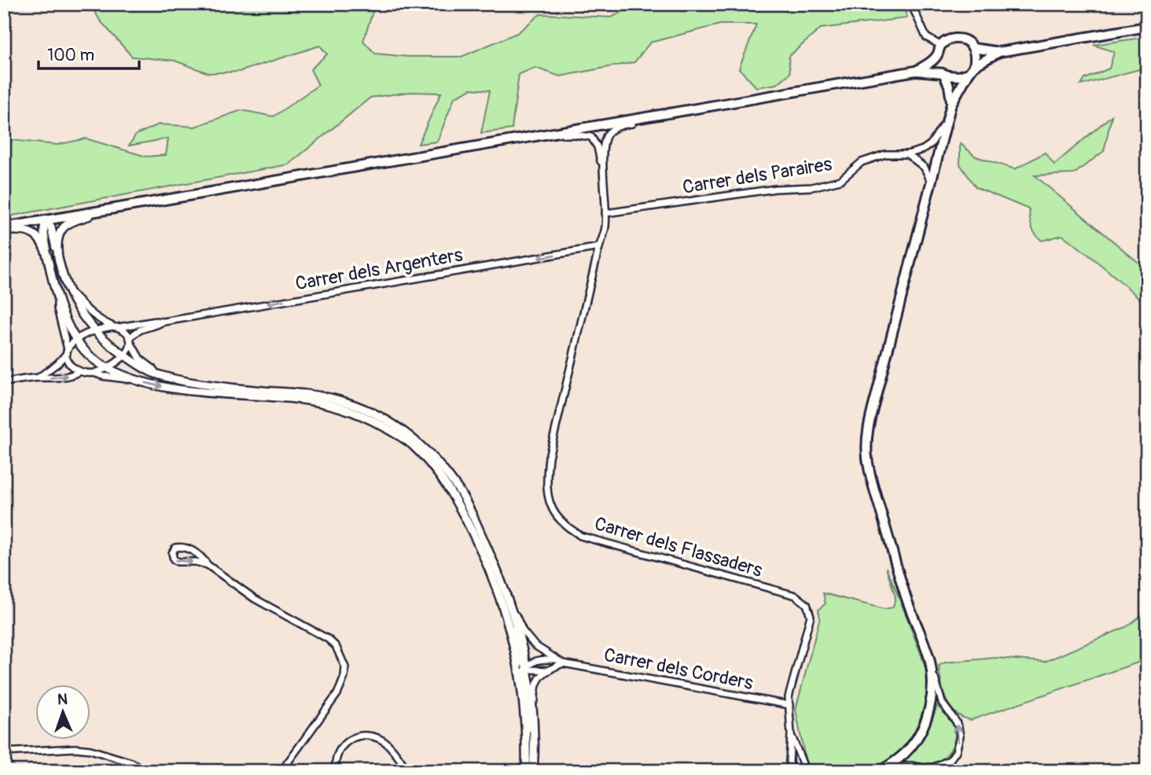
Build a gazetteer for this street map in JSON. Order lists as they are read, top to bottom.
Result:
{
  "streets": {
    "street": [
      "Carrer dels Paraires",
      "Carrer dels Argenters",
      "Carrer dels Flassaders",
      "Carrer dels Corders"
    ]
  },
  "crossings": [
    ["Carrer dels Paraires", "Carrer dels Flassaders"],
    ["Carrer dels Argenters", "Carrer dels Flassaders"],
    ["Carrer dels Flassaders", "Carrer dels Corders"]
  ],
  "one_way": ["Carrer dels Argenters"],
  "scale_bar": "100 m",
  "north": "top"
}
